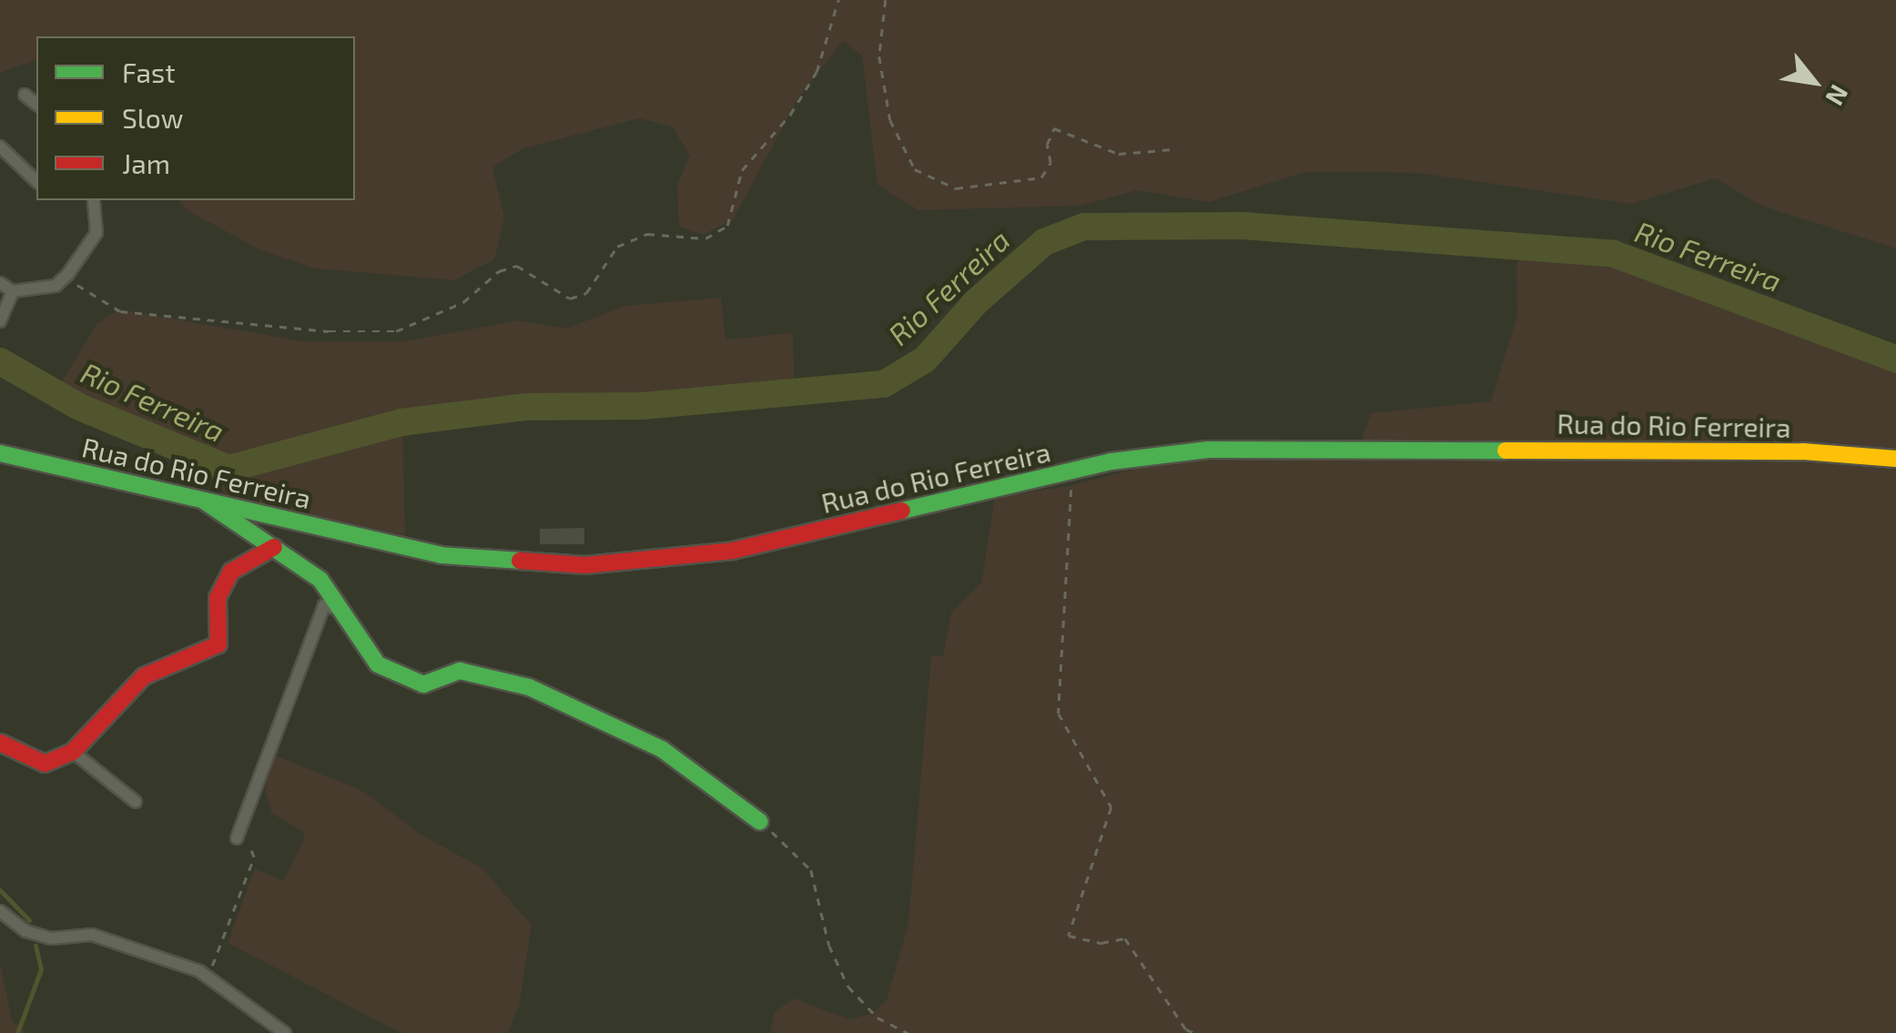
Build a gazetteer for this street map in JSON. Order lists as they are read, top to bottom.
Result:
{
  "streets": {
    "street": ["Rua do Rio Ferreira"]
  },
  "water": ["Rio Ferreira"],
  "legend": ["Fast", "Slow", "Jam"],
  "north": "bottom right"
}
